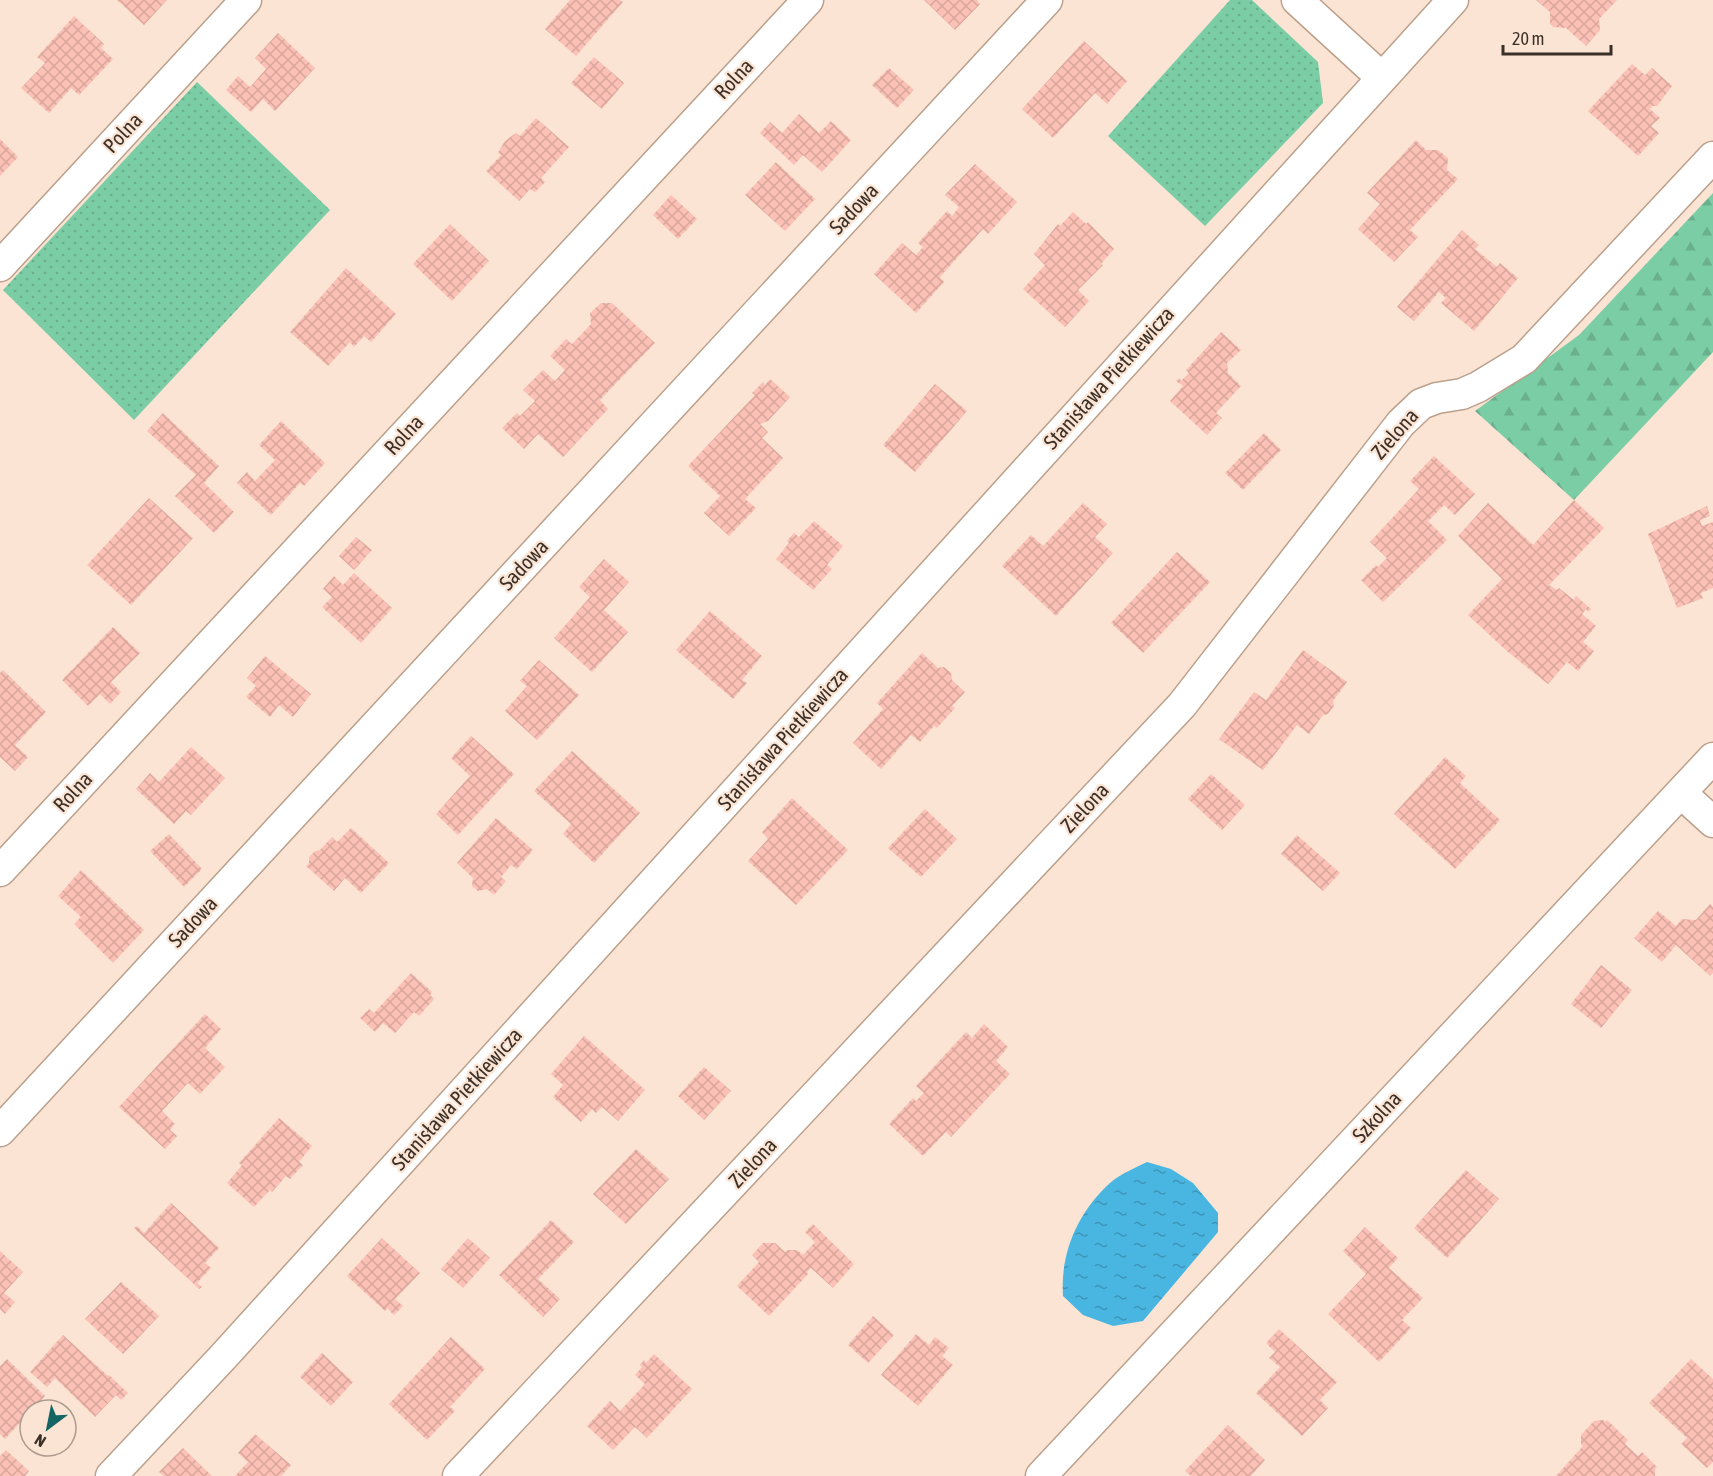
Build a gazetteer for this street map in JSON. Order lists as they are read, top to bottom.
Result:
{
  "streets": {
    "street": [
      "Rolna",
      "Polna",
      "Sadowa",
      "Stanisława Pietkiewicza",
      "Zielona",
      "Szkolna"
    ]
  },
  "scale_bar": "20 m",
  "north": "bottom left"
}
